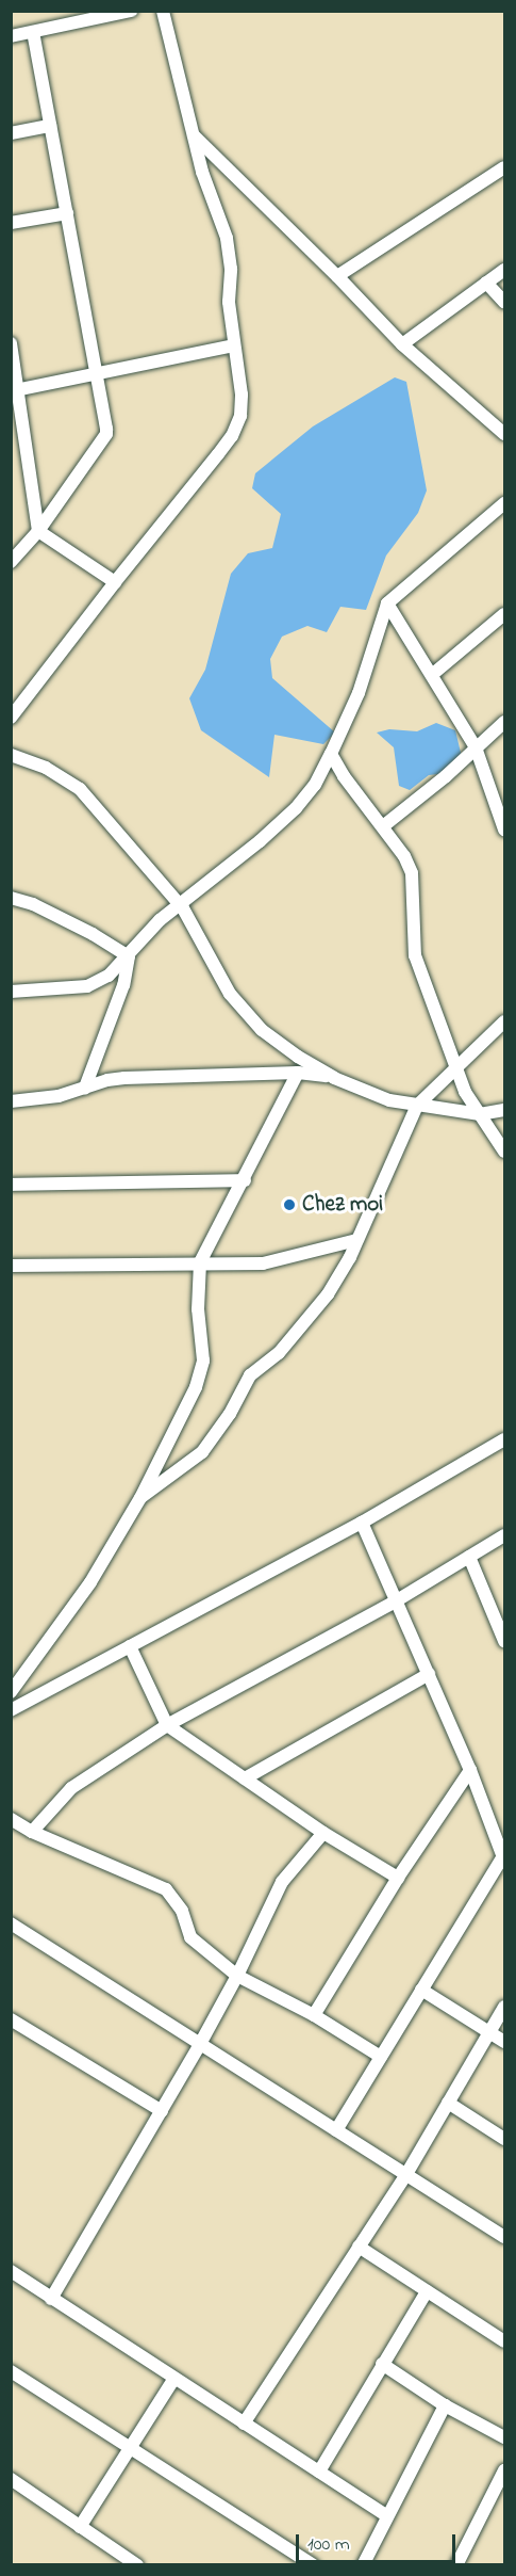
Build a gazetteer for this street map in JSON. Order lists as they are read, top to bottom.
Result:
{
  "places": ["Chez moi"],
  "scale_bar": "100 m"
}
